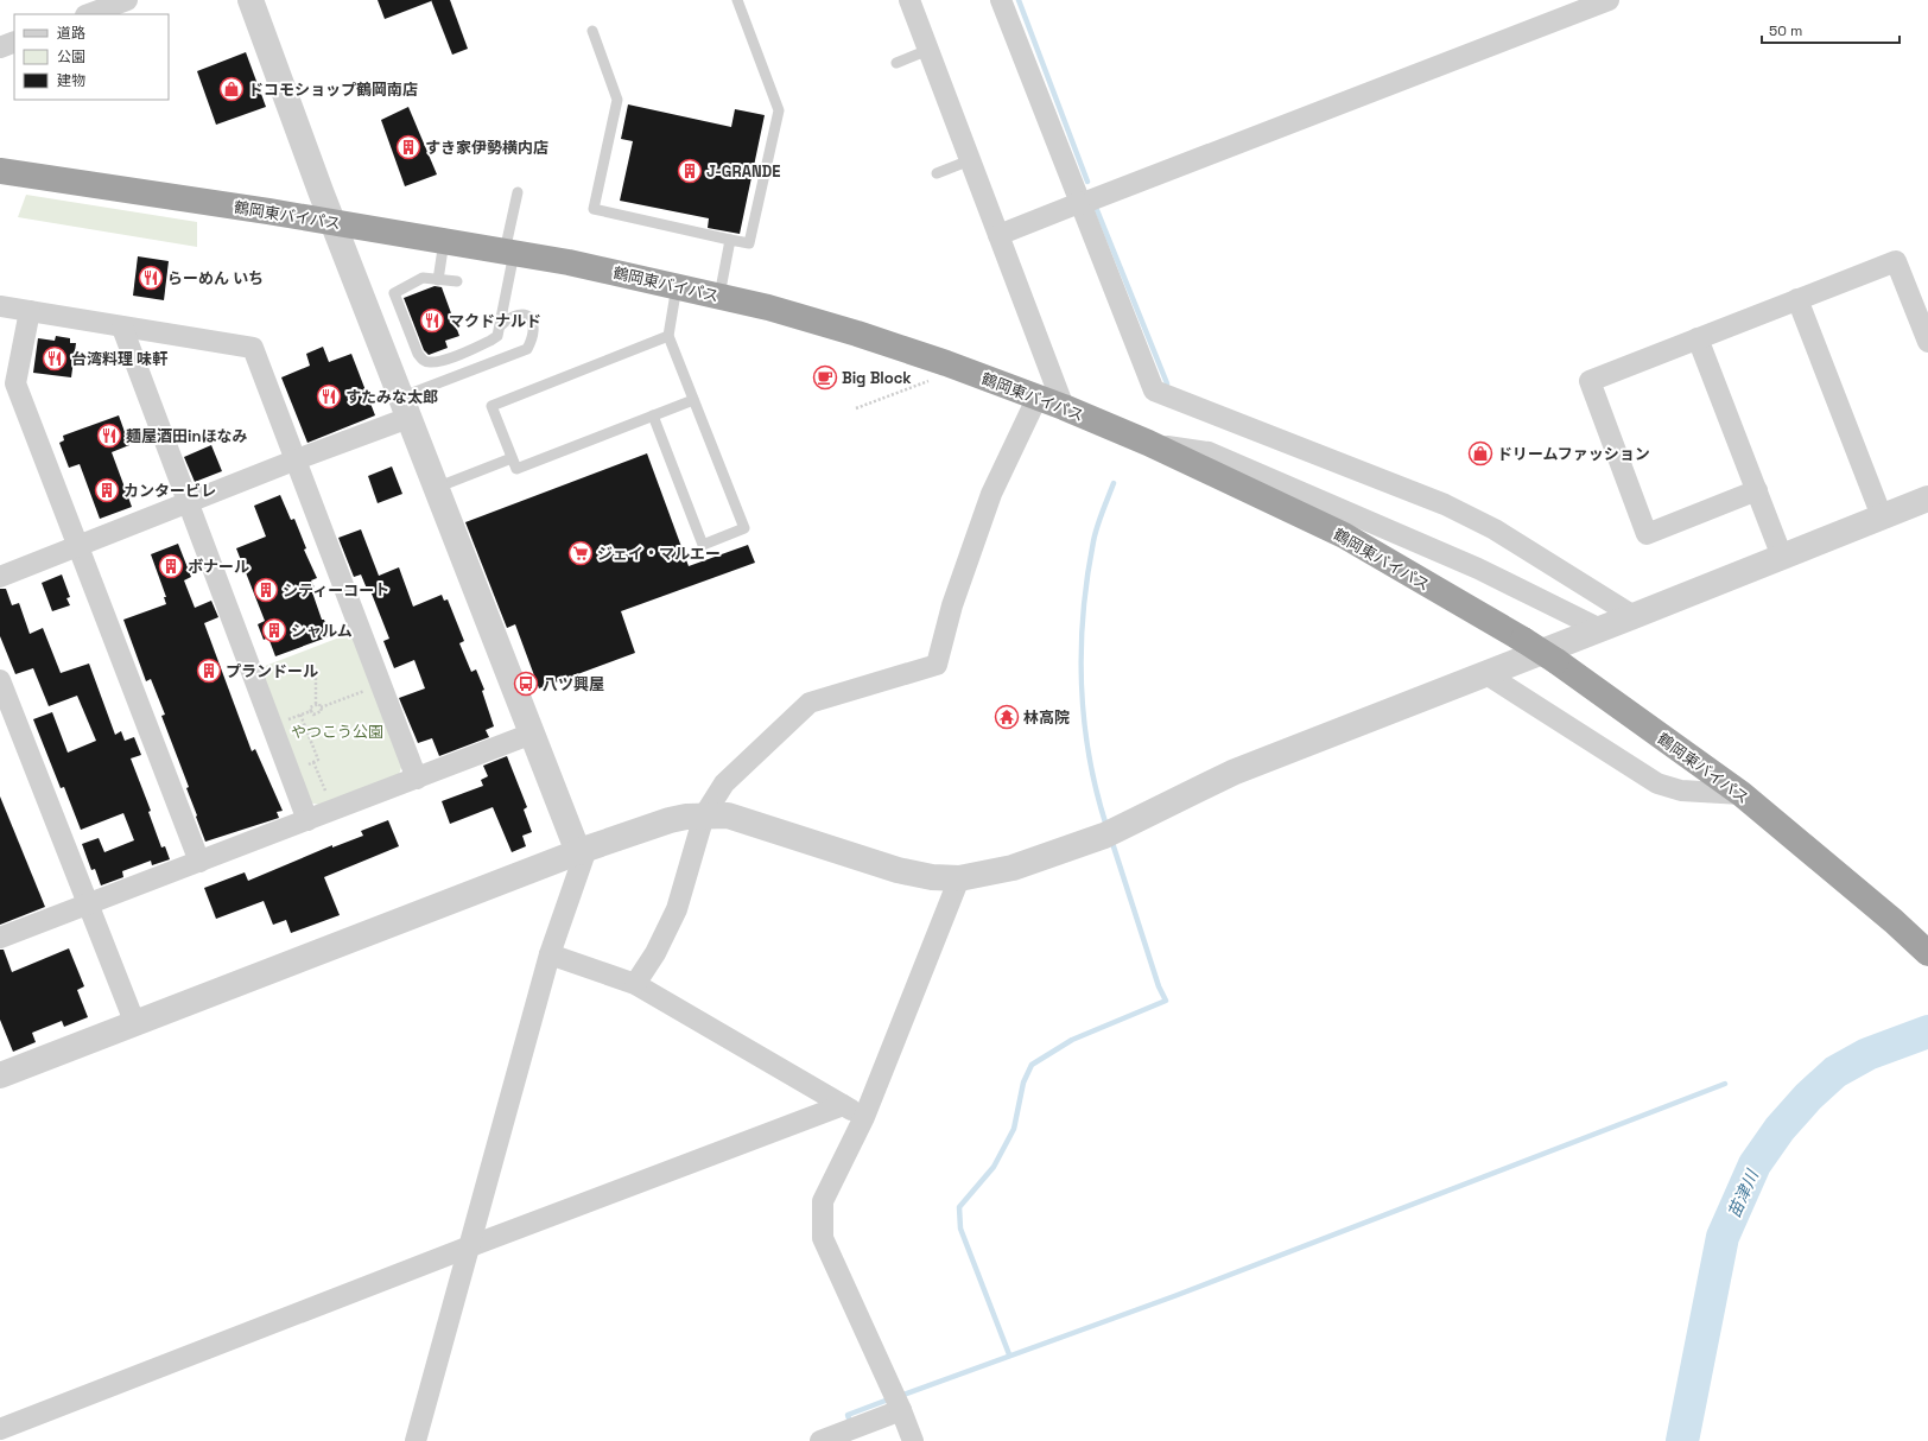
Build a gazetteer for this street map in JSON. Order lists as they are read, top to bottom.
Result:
{
  "streets": {
    "highway": ["鶴岡東バイパス"]
  },
  "water": ["苗津川"],
  "parks": ["やつこう公園"],
  "places": {
    "shop": ["ドコモショップ鶴岡南店", "ドリームファッション"],
    "building": [
      "すき家伊勢横内店",
      "J-GRANDE",
      "カンタービレ",
      "ボナール",
      "シティーコート",
      "シャルム",
      "プランドール"
    ],
    "restaurant": [
      "らーめん いち",
      "マクドナルド",
      "台湾料理 味軒",
      "すたみな太郎",
      "麺屋酒田inほなみ"
    ],
    "cafe": ["Big Block"],
    "supermarket": ["ジェイ・マルエー"],
    "bus stop": ["八ツ興屋"],
    "temple": ["林高院"]
  },
  "legend": ["道路", "公園", "建物"],
  "scale_bar": "50 m"
}
